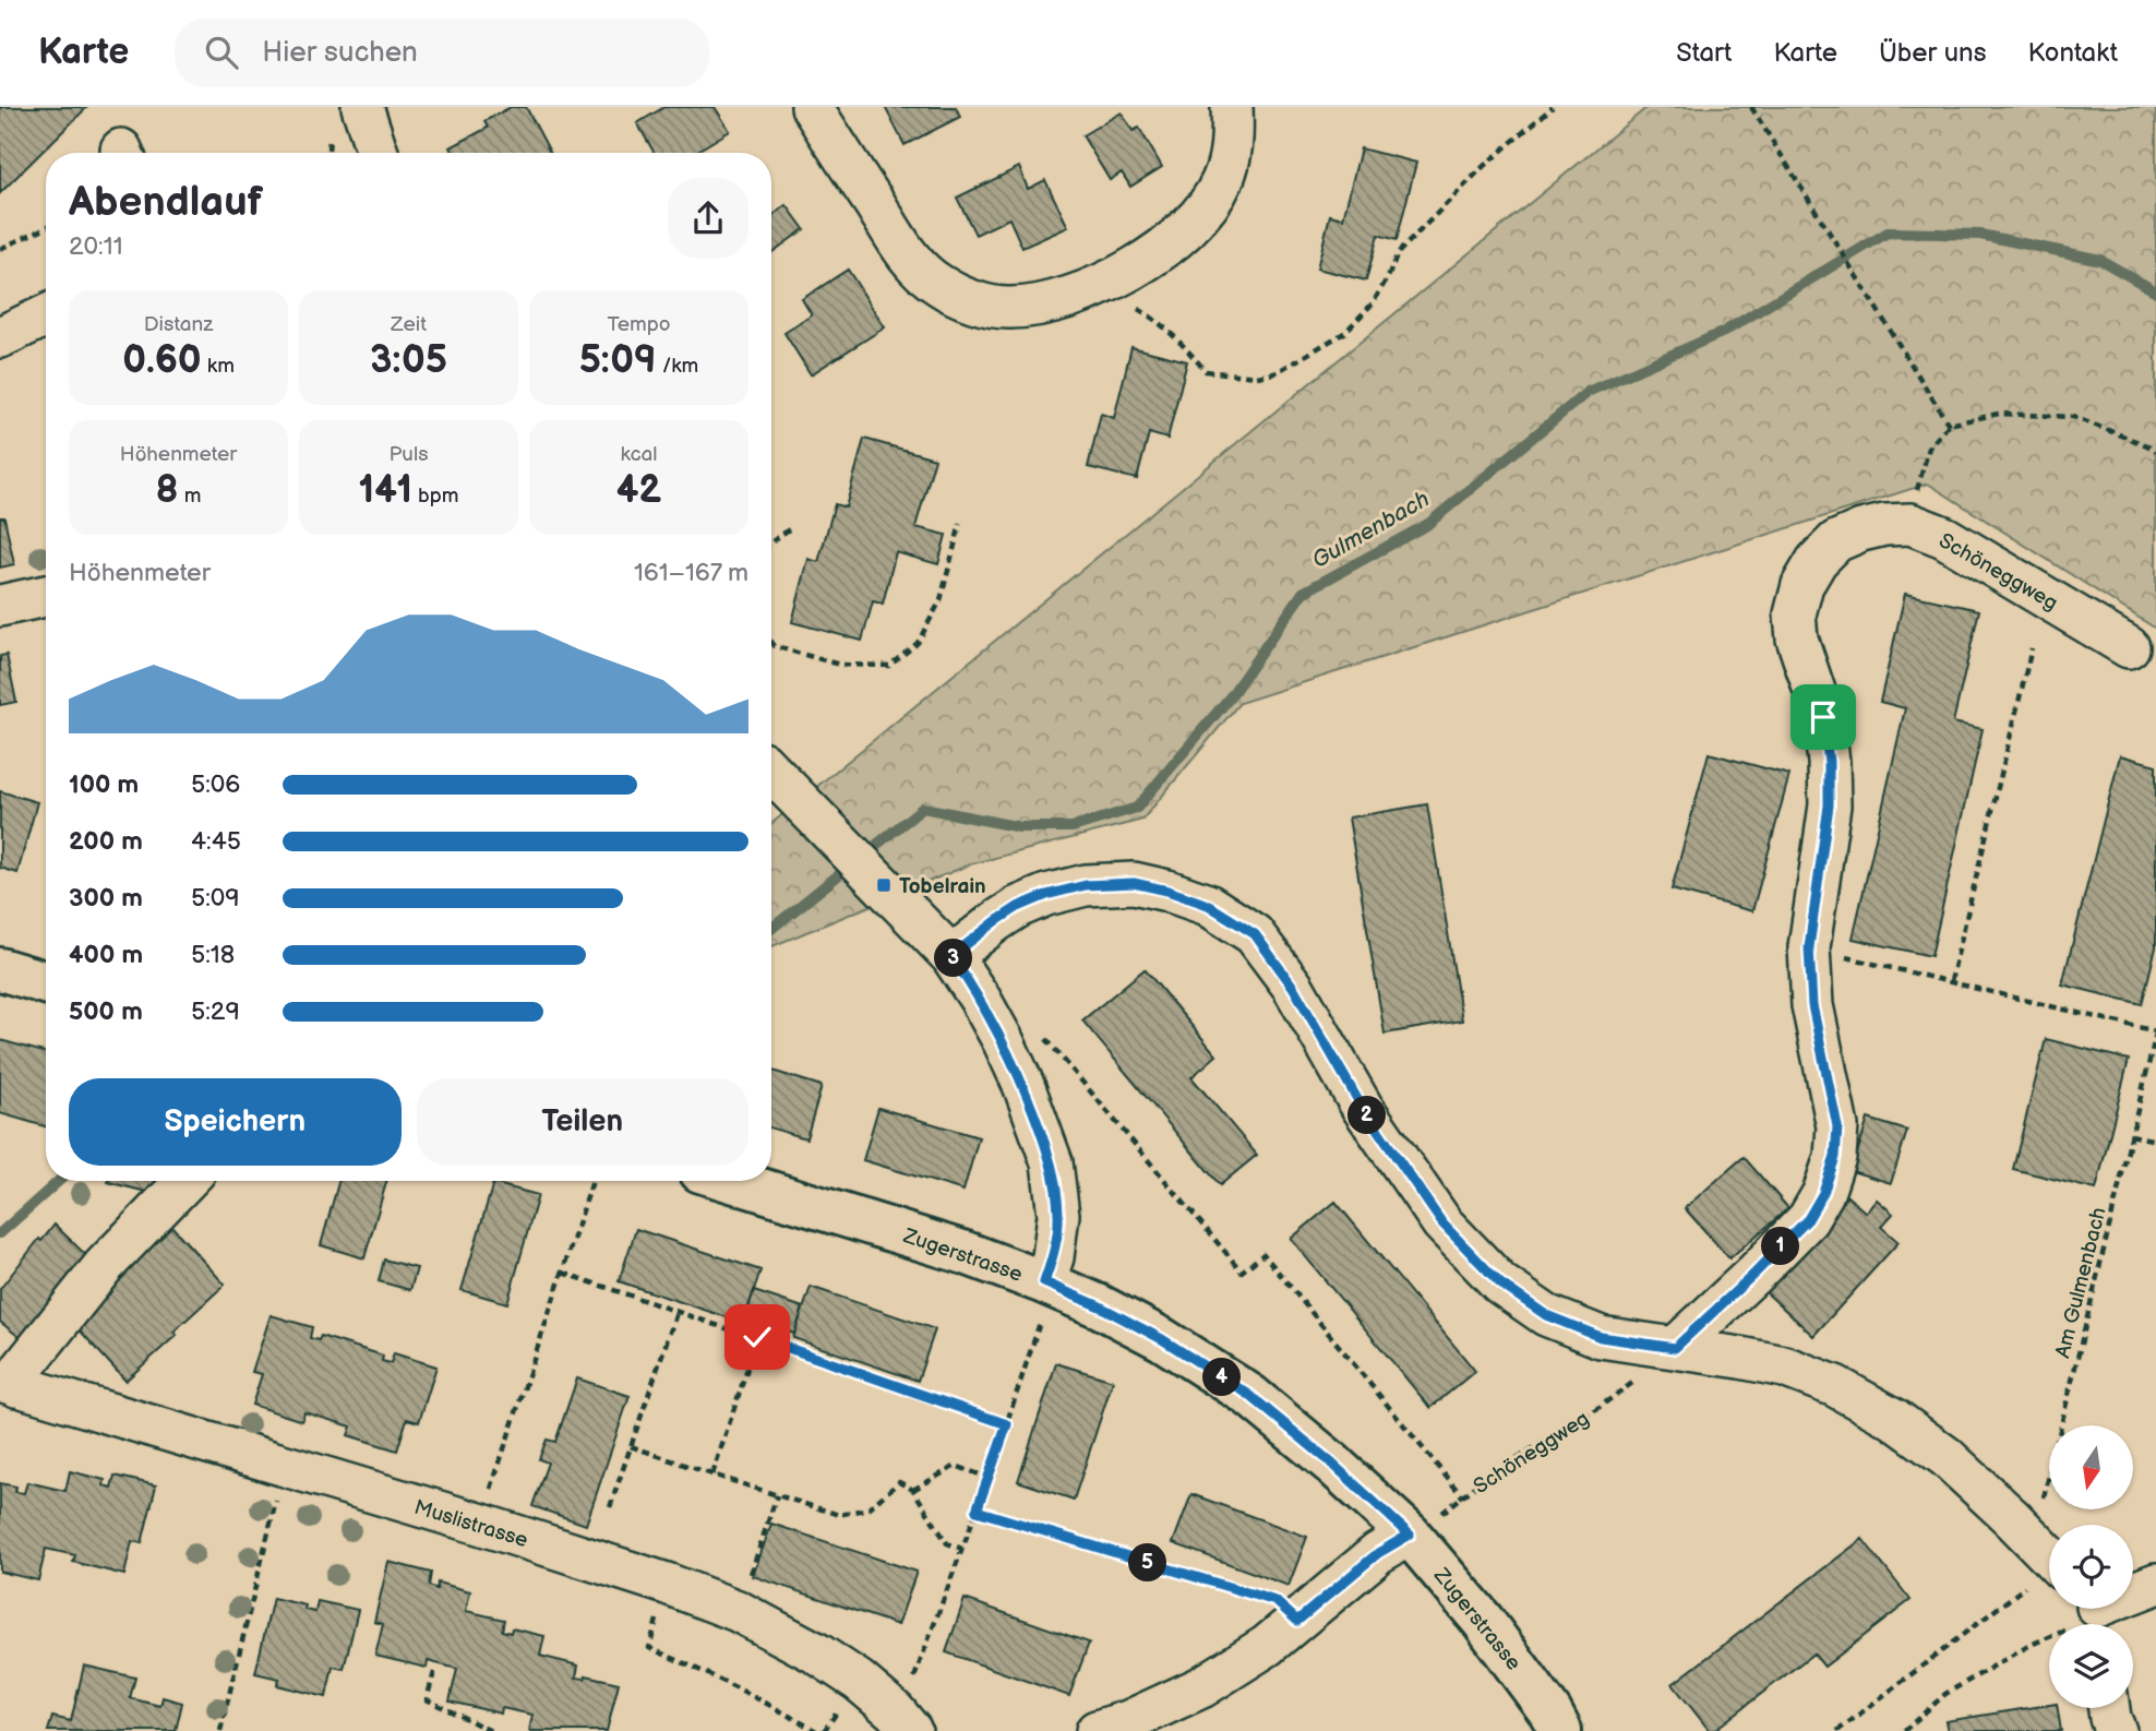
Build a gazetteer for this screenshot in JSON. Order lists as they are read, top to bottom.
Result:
{
  "streets": {
    "main road": ["Zugerstrasse"],
    "street": ["Schöneggweg", "Muslistrasse"],
    "path": ["Am Gulmenbach"]
  },
  "crossings": [
    ["Schöneggweg", "Zugerstrasse"]
  ],
  "water": ["Gulmenbach"],
  "places": {
    "transit": ["Tobelrain"]
  },
  "north": "bottom",
  "page": {
    "header": "Karte",
    "search": "Hier suchen",
    "nav": [
      "Start",
      "Karte",
      "Über uns",
      "Kontakt"
    ],
    "heading": ["Abendlauf", "20:11"],
    "stats": [
      ["Distanz", "0.60 km"],
      ["Zeit", "3:05"],
      ["Tempo", "5:09 /km"],
      ["Höhenmeter", "8 m"],
      ["Puls", "141 bpm"],
      ["kcal", "42"]
    ],
    "chart": ["Höhenmeter", "161–167 m"],
    "list": [
      {
        "name": "100 m",
        "note": "5:06"
      },
      {
        "name": "200 m",
        "note": "4:45"
      },
      {
        "name": "300 m",
        "note": "5:09"
      },
      {
        "name": "400 m",
        "note": "5:18"
      },
      {
        "name": "500 m",
        "note": "5:29"
      }
    ],
    "pins": [
      "3",
      "2",
      "1",
      "4",
      "5"
    ],
    "buttons": ["Speichern", "Teilen"]
  }
}
